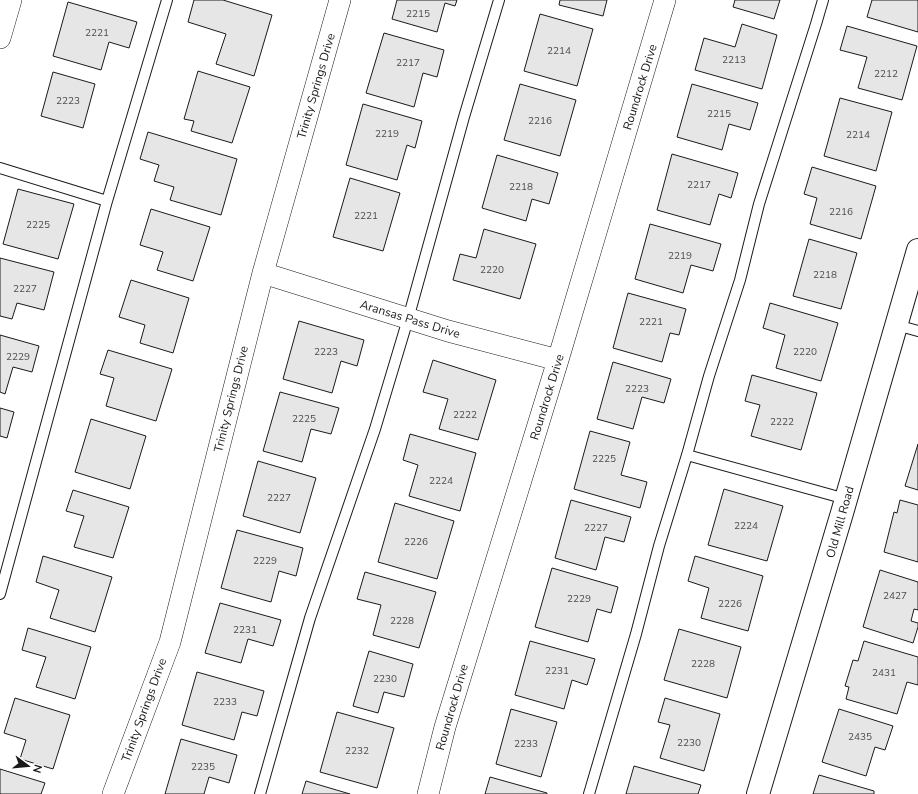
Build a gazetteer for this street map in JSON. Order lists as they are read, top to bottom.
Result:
{
  "streets": {
    "street": [
      "Trinity Springs Drive",
      "Roundrock Drive",
      "Aransas Pass Drive",
      "Old Mill Road"
    ]
  },
  "crossings": [
    ["Trinity Springs Drive", "Aransas Pass Drive"],
    ["Roundrock Drive", "Aransas Pass Drive"]
  ],
  "house_numbers": [
    "2215",
    "2221",
    "2214",
    "2213",
    "2217",
    "2212",
    "2223",
    "2215",
    "2216",
    "2219",
    "2214",
    "2217",
    "2218",
    "2216",
    "2221",
    "2225",
    "2219",
    "2220",
    "2218",
    "2227",
    "2221",
    "2223",
    "2220",
    "2229",
    "2223",
    "2222",
    "2225",
    "2222",
    "2225",
    "2224",
    "2227",
    "2224",
    "2227",
    "2226",
    "2229",
    "2427",
    "2229",
    "2226",
    "2228",
    "2231",
    "2228",
    "2231",
    "2431",
    "2230",
    "2233",
    "2435",
    "2230",
    "2233",
    "2232",
    "2235"
  ],
  "north": "right"
}
